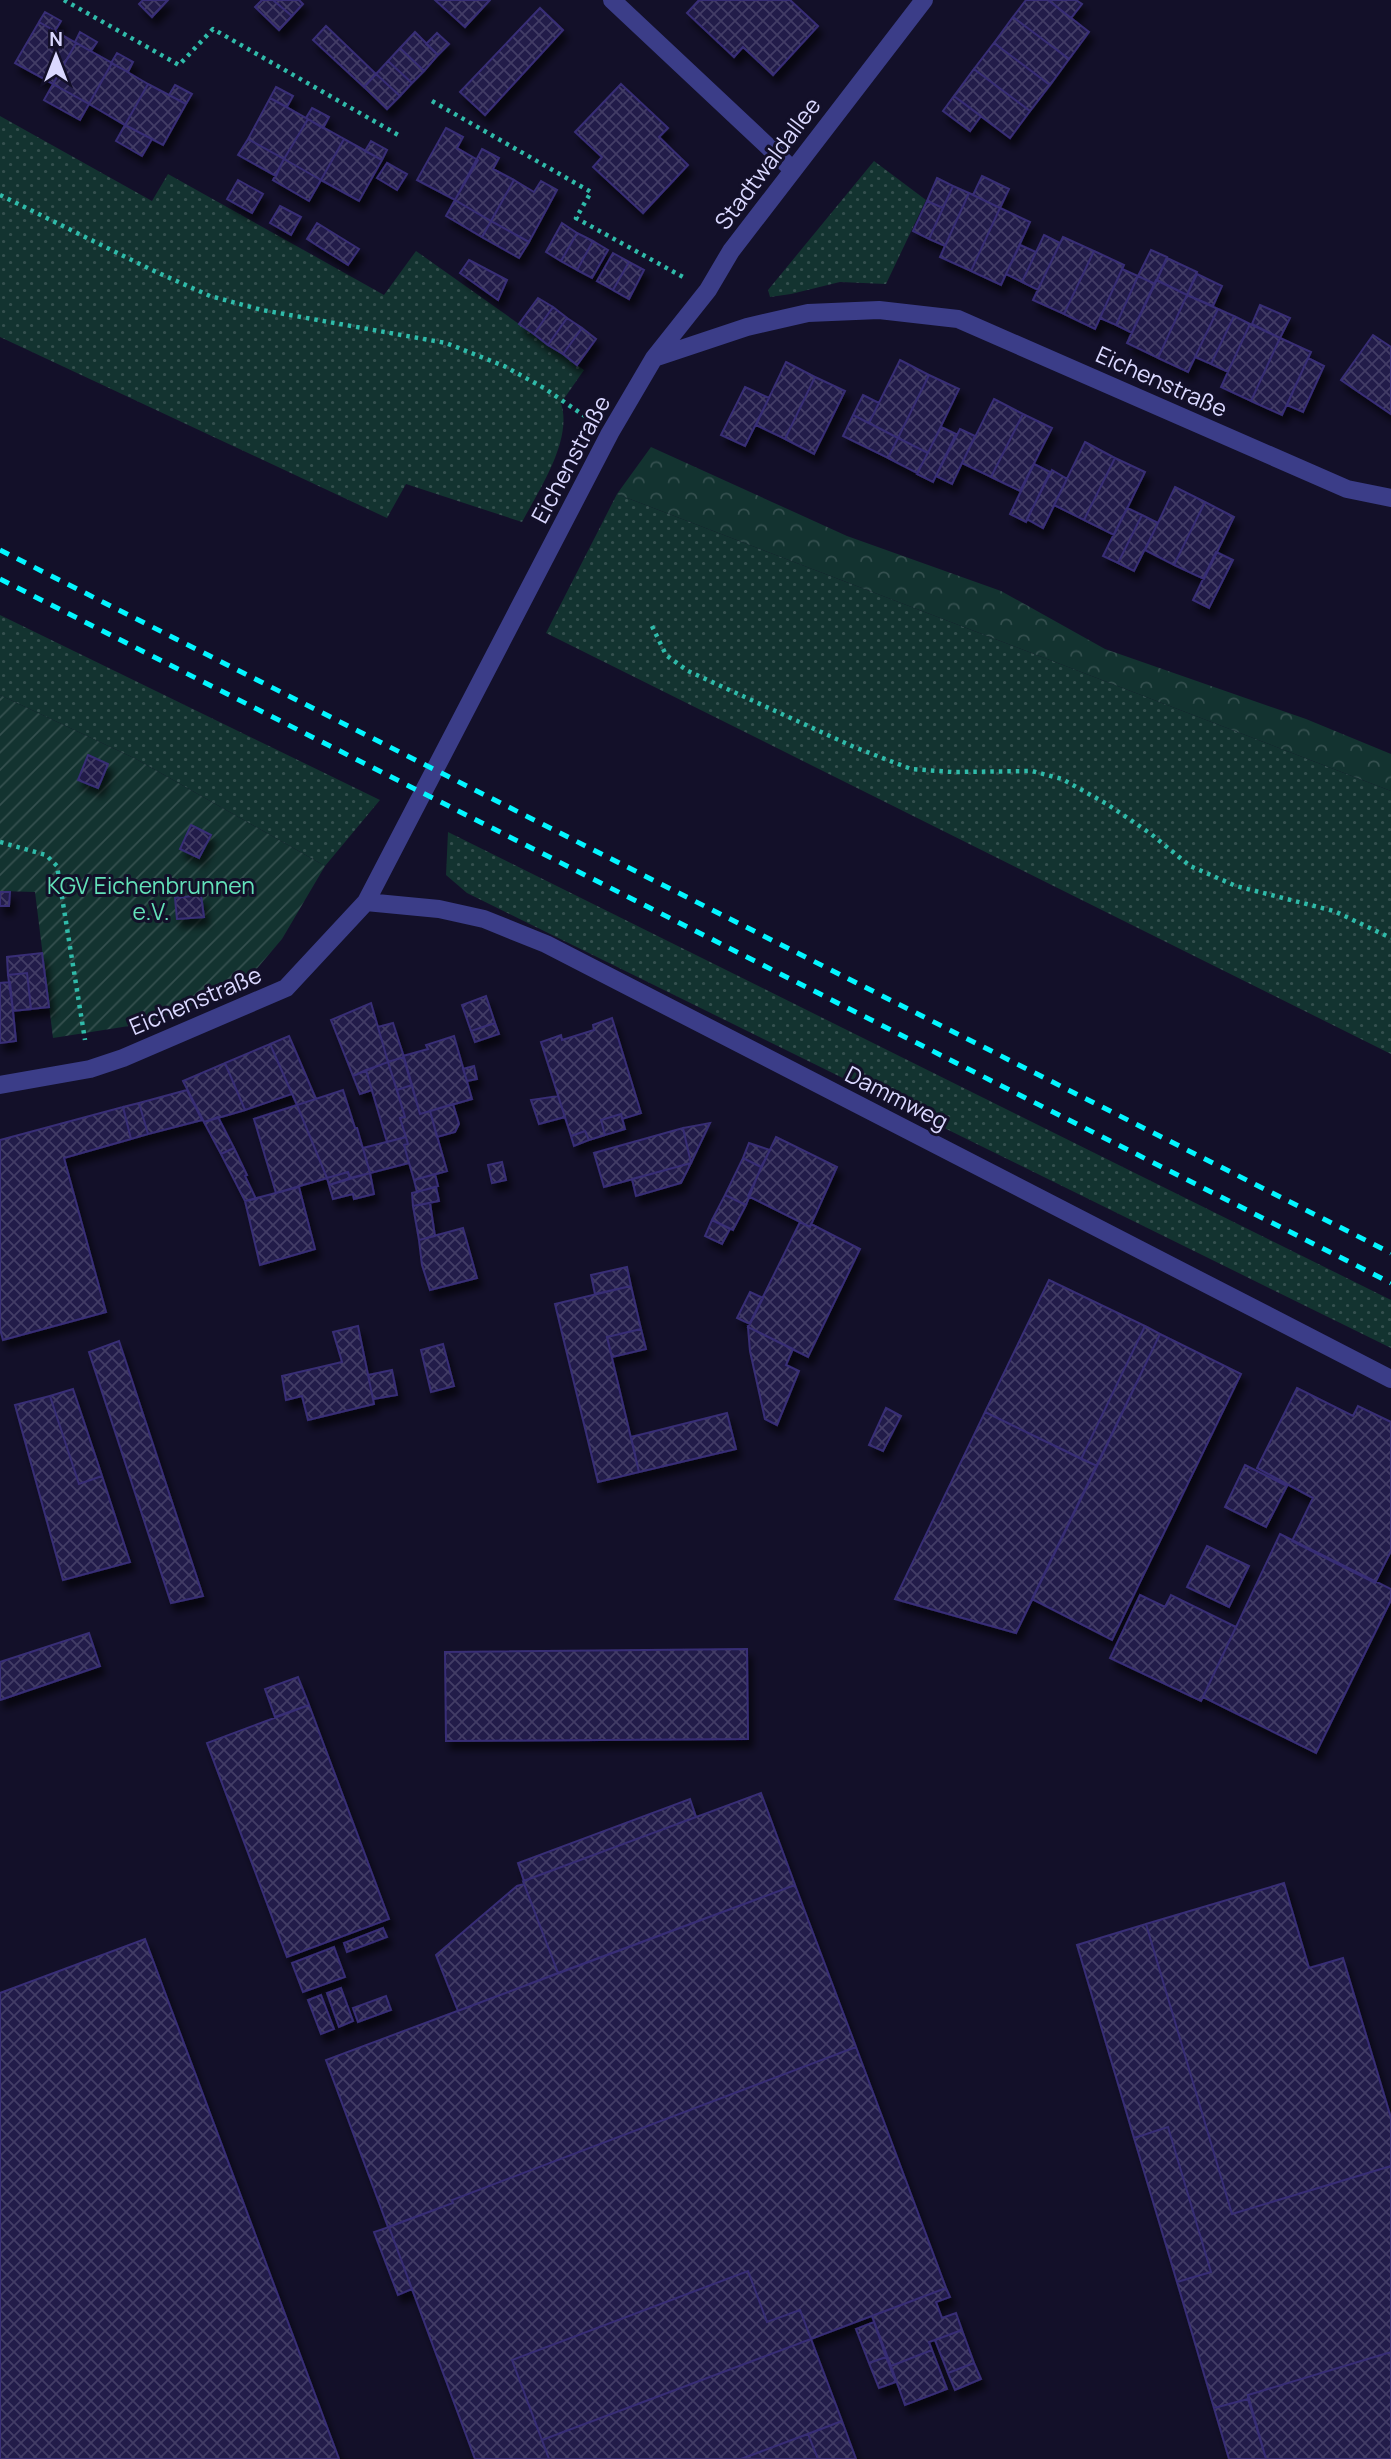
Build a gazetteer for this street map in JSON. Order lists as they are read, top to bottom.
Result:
{
  "streets": {
    "street": ["Stadtwaldallee", "Eichenstraße", "Dammweg"]
  },
  "crossings": [
    ["Stadtwaldallee", "Eichenstraße"],
    ["Eichenstraße", "Dammweg"]
  ],
  "parks": ["KGV Eichenbrunnen e.V."],
  "north": "top"
}
